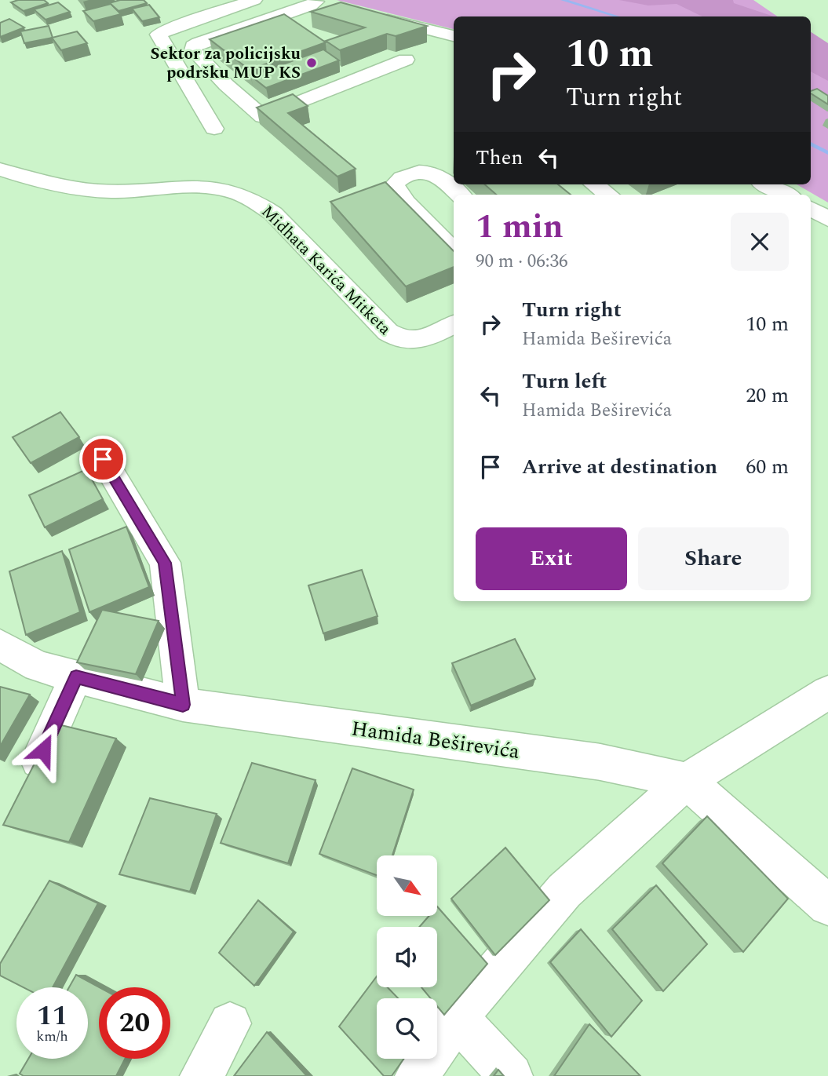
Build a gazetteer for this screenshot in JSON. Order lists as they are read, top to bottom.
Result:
{
  "streets": {
    "street": ["Midhata Karića Mitketa", "Hamida Beširevića"]
  },
  "places": ["Sektor za policijsku podršku MUP KS"],
  "north": "bottom right",
  "page": {
    "turn": ["10 m", "Turn right"],
    "then": "Then",
    "heading": ["1 min", "90 m · 06:36"],
    "list": [
      {
        "name": "Turn right",
        "note": "Hamida Beširevića",
        "value": "10 m"
      },
      {
        "name": "Turn left",
        "note": "Hamida Beširevića",
        "value": "20 m"
      },
      {
        "name": "Arrive at destination",
        "value": "60 m"
      }
    ],
    "buttons": ["Exit", "Share"],
    "speed": "11 km/h",
    "limit": "20"
  }
}
